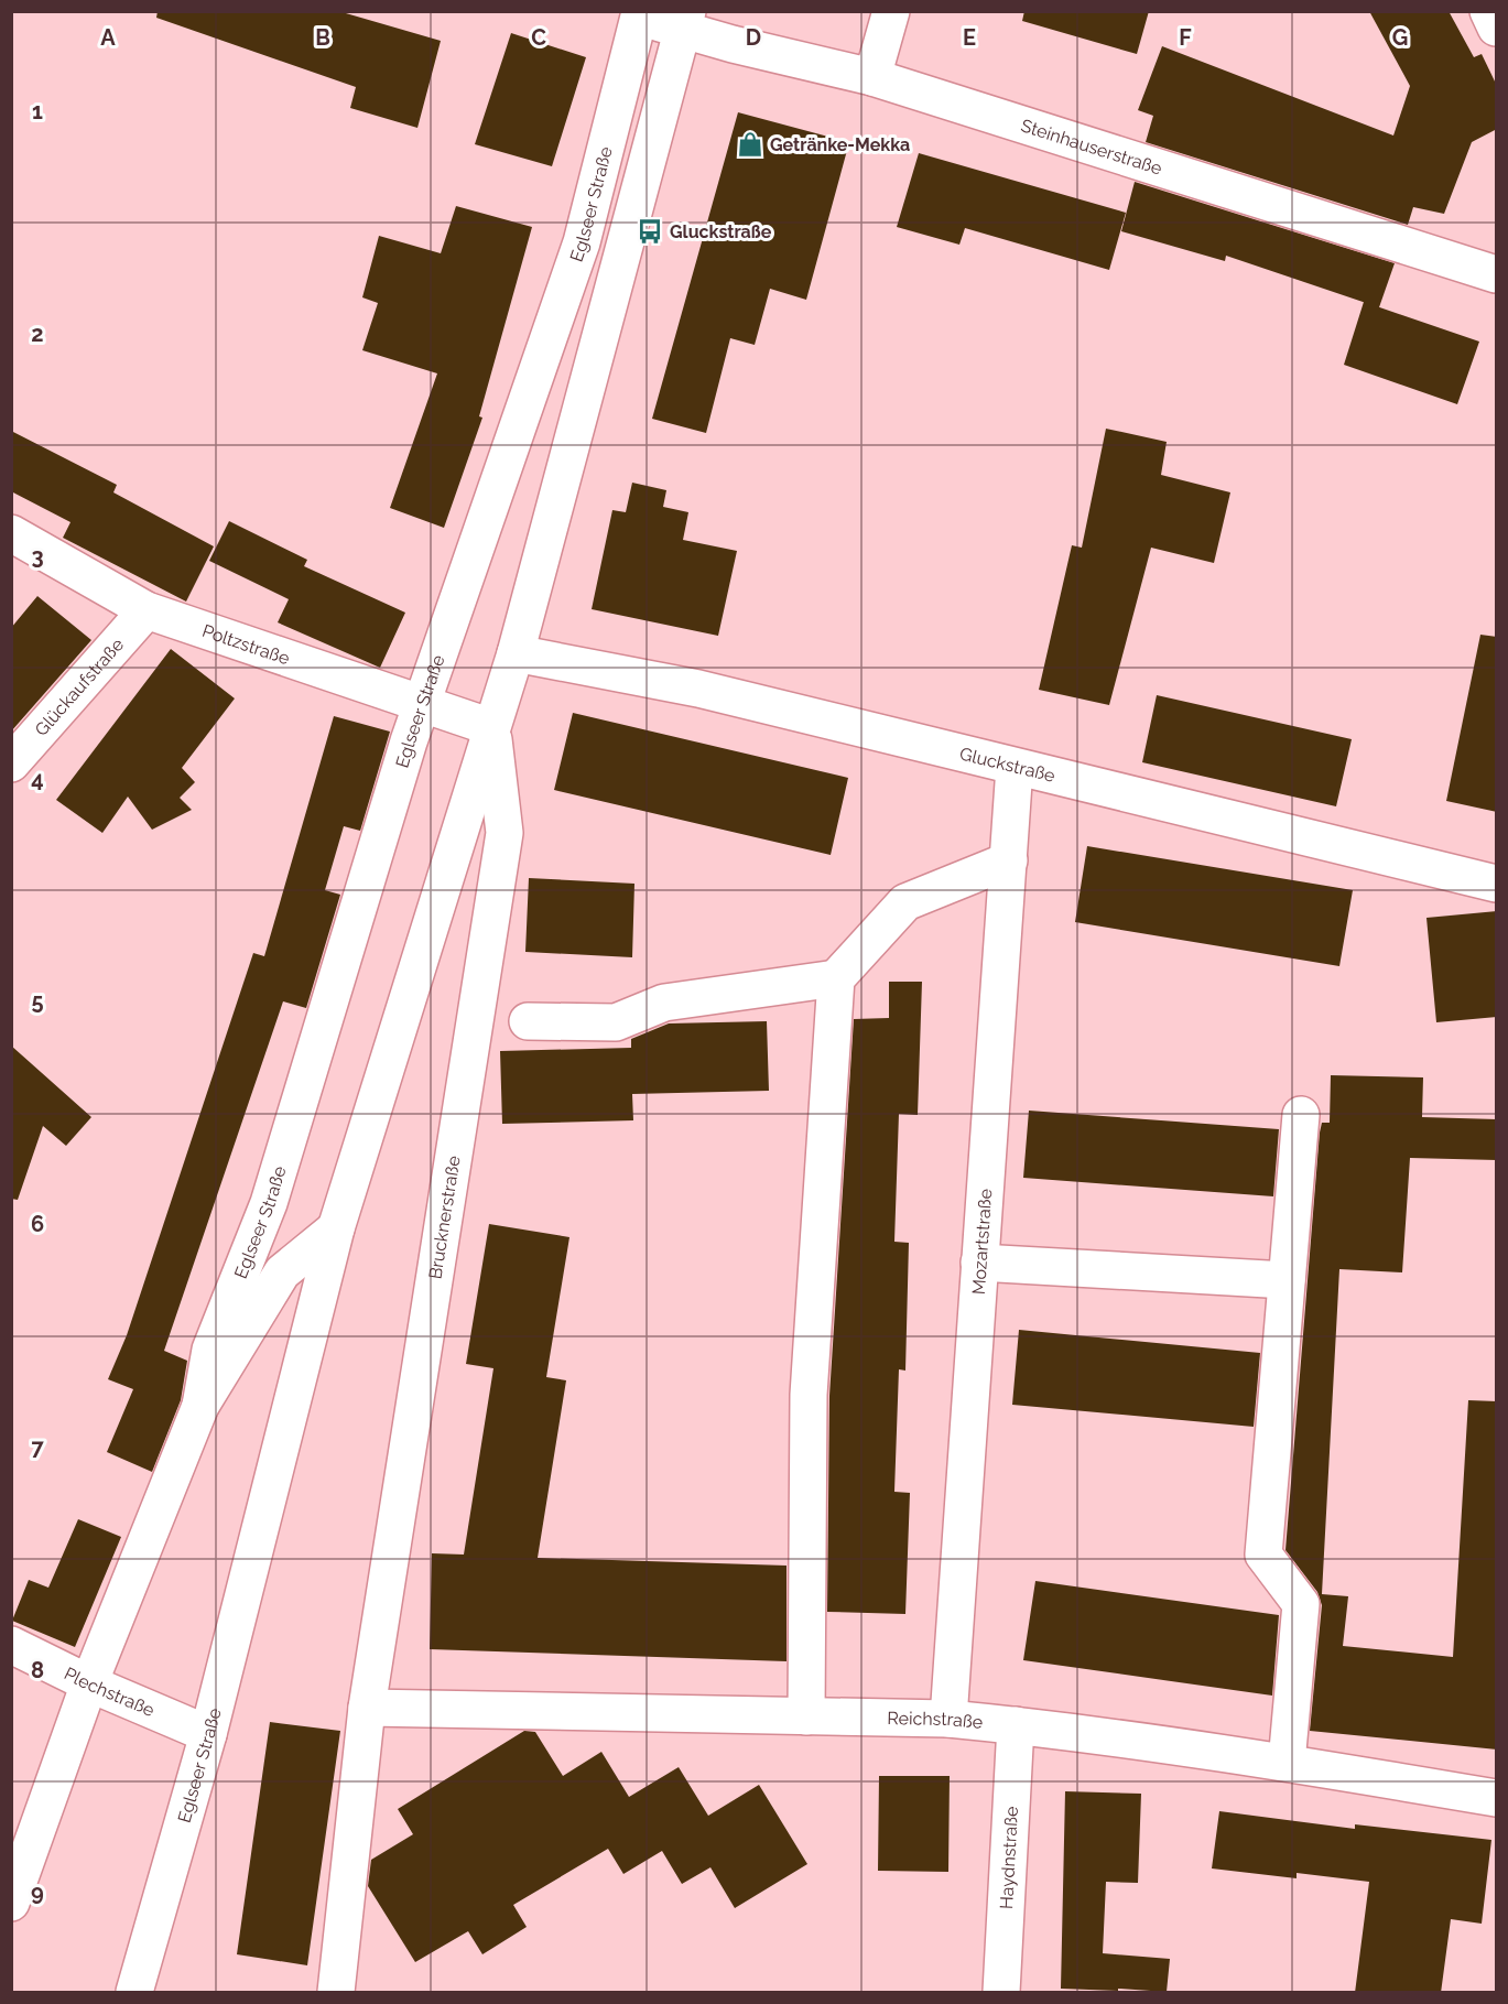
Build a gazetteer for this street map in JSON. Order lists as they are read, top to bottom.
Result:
{
  "streets": {
    "street": [
      "Steinhauserstraße",
      "Eglseer Straße",
      "Poltzstraße",
      "Glückaufstraße",
      "Gluckstraße",
      "Brucknerstraße",
      "Mozartstraße",
      "Plechstraße",
      "Reichstraße",
      "Haydnstraße"
    ]
  },
  "crossings": [
    ["Steinhauserstraße", "Eglseer Straße"],
    ["Eglseer Straße", "Poltzstraße"],
    ["Eglseer Straße", "Gluckstraße"],
    ["Eglseer Straße", "Brucknerstraße"],
    ["Eglseer Straße", "Plechstraße"],
    ["Poltzstraße", "Glückaufstraße"],
    ["Poltzstraße", "Brucknerstraße"],
    ["Gluckstraße", "Mozartstraße"],
    ["Brucknerstraße", "Reichstraße"],
    ["Mozartstraße", "Reichstraße"],
    ["Reichstraße", "Haydnstraße"]
  ],
  "places": {
    "shop": ["Getränke-Mekka"],
    "bus stop": ["Gluckstraße"]
  },
  "grid": {
    "columns": [
      "A",
      "B",
      "C",
      "D",
      "E",
      "F",
      "G"
    ],
    "rows": [
      "1",
      "2",
      "3",
      "4",
      "5",
      "6",
      "7",
      "8",
      "9"
    ]
  }
}
